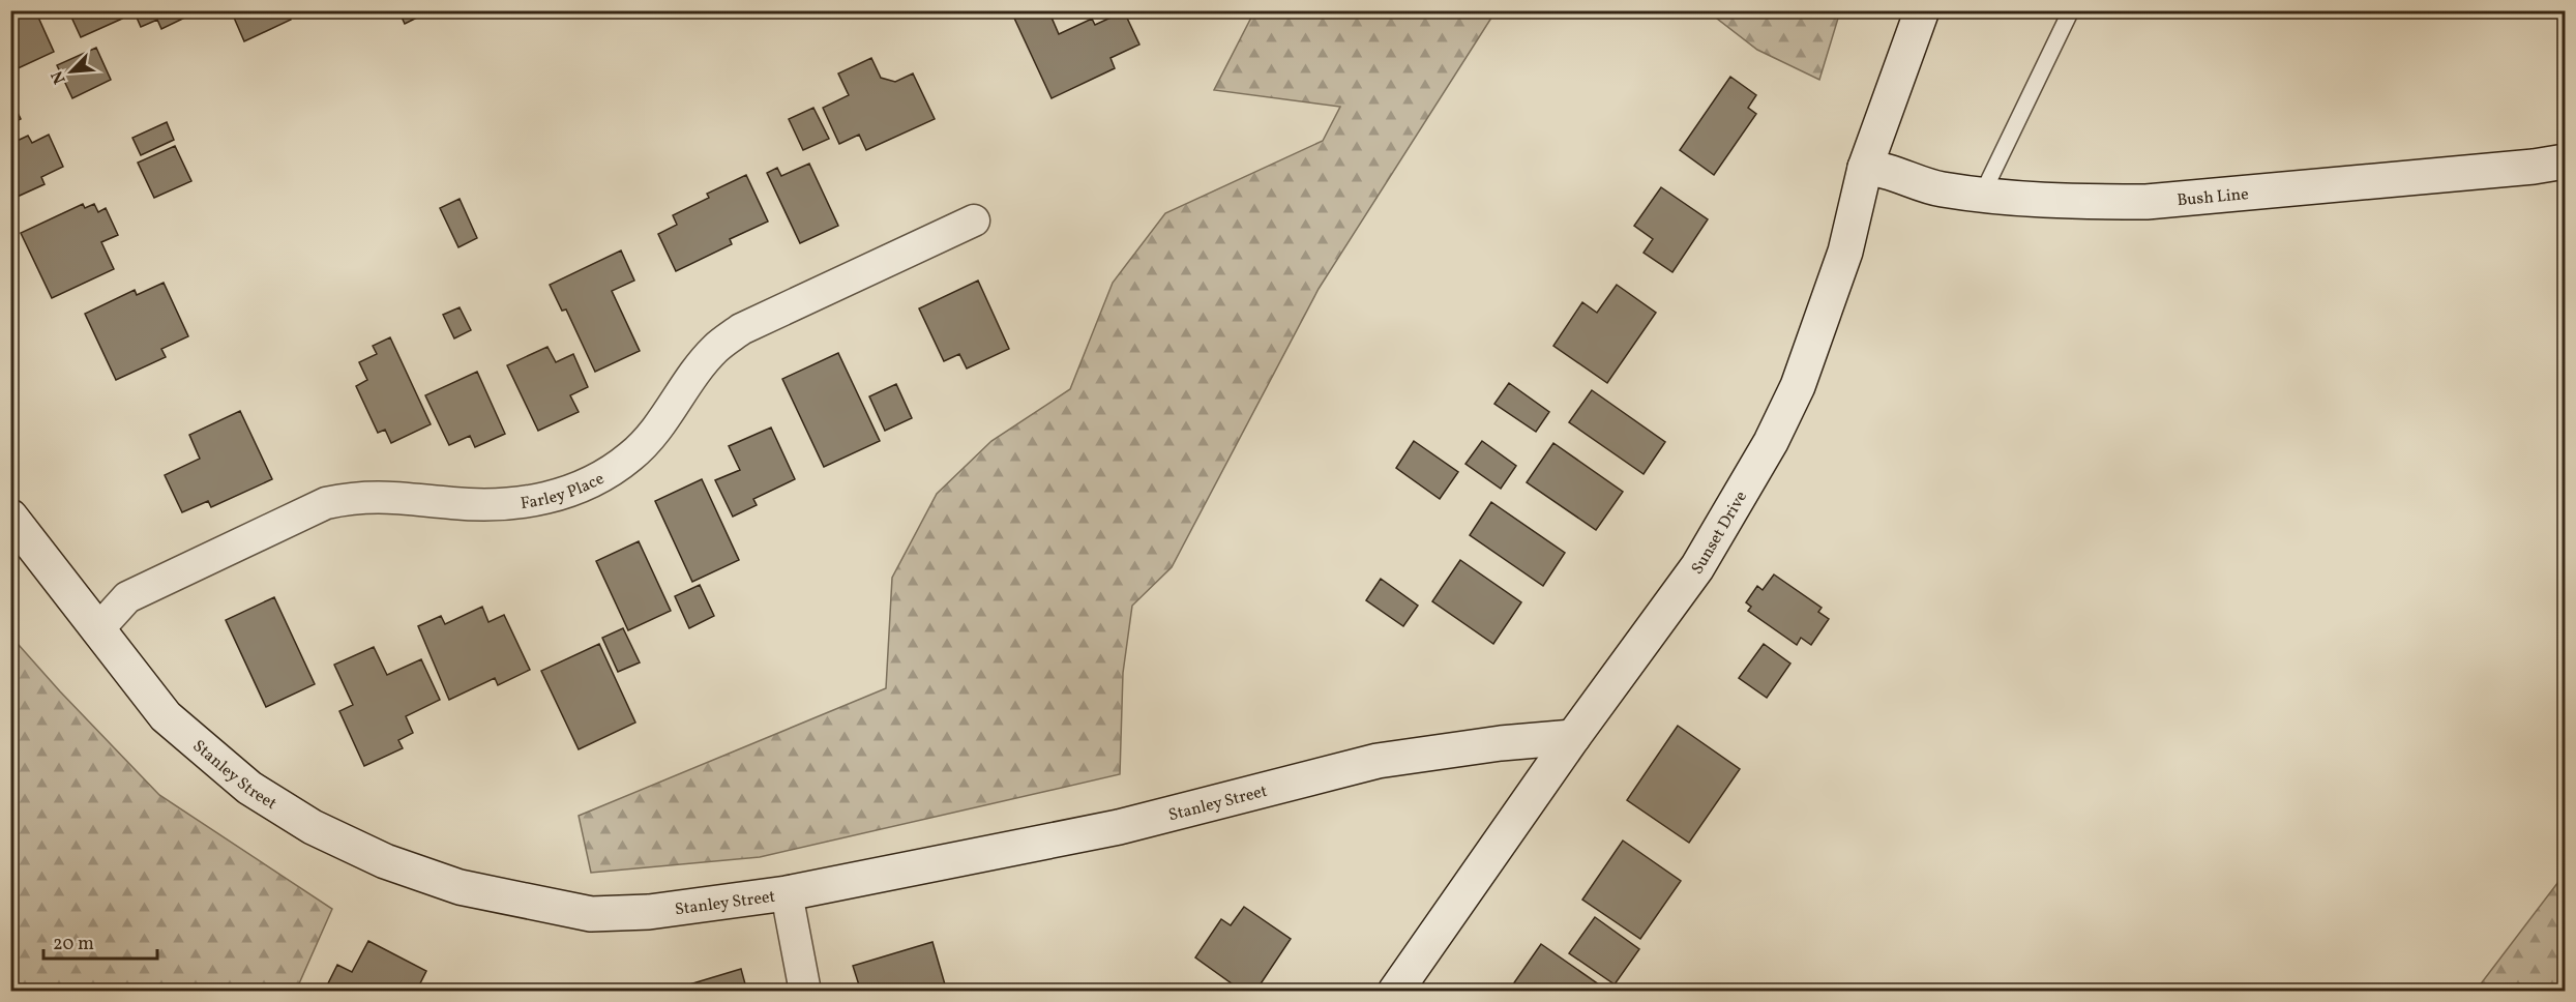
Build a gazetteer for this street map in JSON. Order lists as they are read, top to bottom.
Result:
{
  "streets": {
    "street": [
      "Bush Line",
      "Farley Place",
      "Sunset Drive",
      "Stanley Street"
    ]
  },
  "crossings": [
    ["Bush Line", "Sunset Drive"],
    ["Farley Place", "Stanley Street"],
    ["Sunset Drive", "Stanley Street"]
  ],
  "scale_bar": "20 m",
  "north": "bottom left"
}
